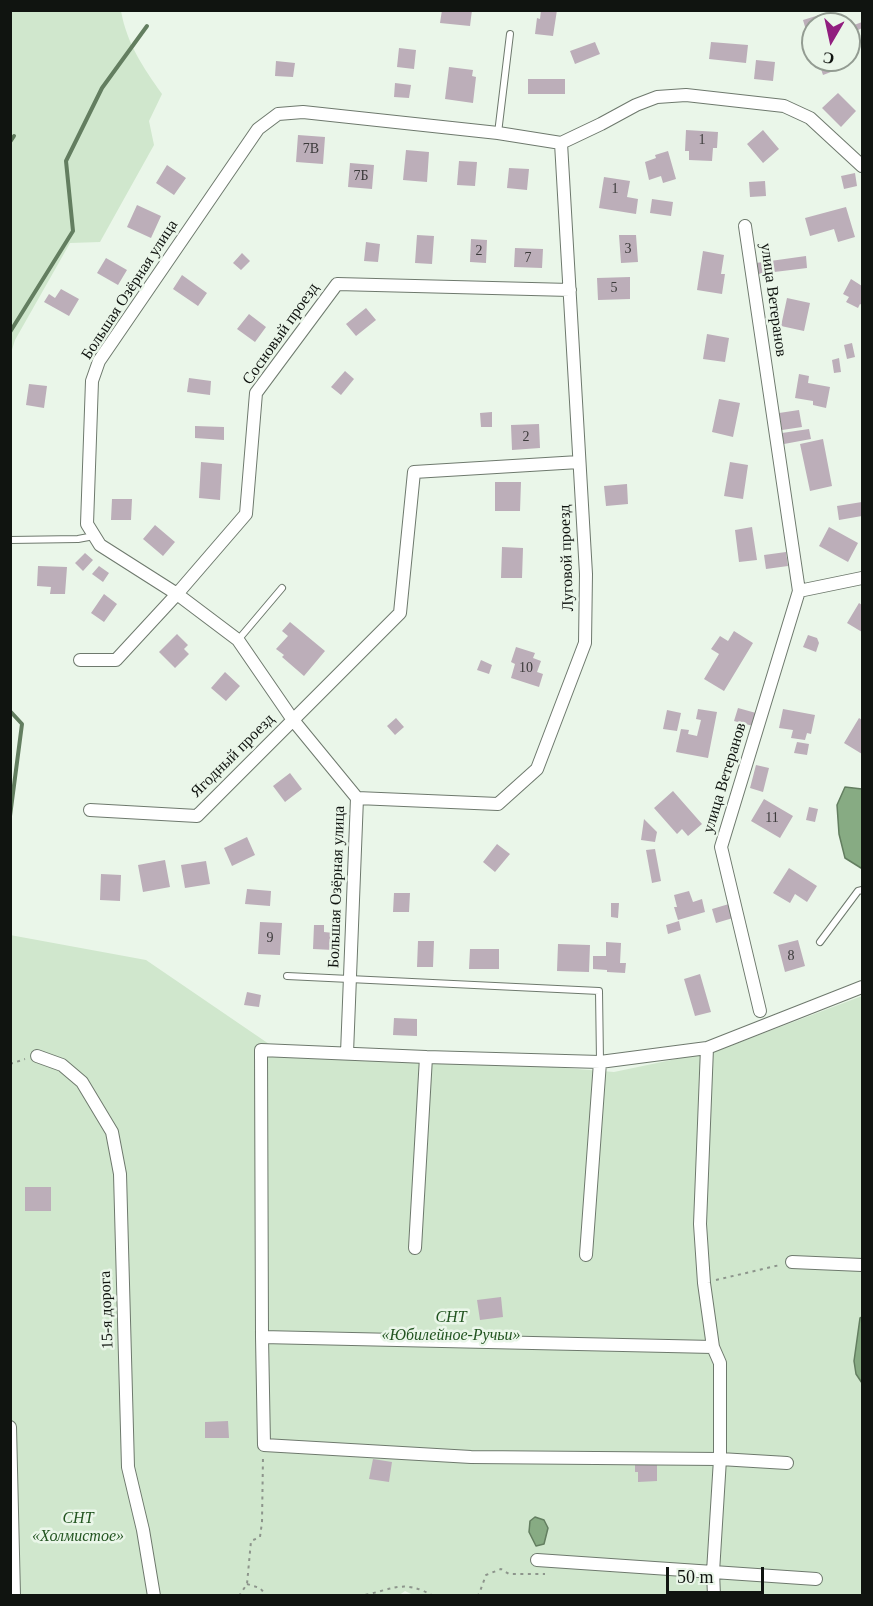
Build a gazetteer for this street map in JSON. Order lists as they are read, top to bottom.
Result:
{
  "streets": {
    "street": [
      "Большая Озёрная улица",
      "улица Ветеранов",
      "Сосновый проезд",
      "Луговой проезд",
      "Ягодный проезд",
      "15-я дорога"
    ]
  },
  "crossings": [
    ["Большая Озёрная улица", "Сосновый проезд"],
    ["Большая Озёрная улица", "Луговой проезд"],
    ["Большая Озёрная улица", "Ягодный проезд"],
    ["Сосновый проезд", "Луговой проезд"],
    ["Луговой проезд", "Ягодный проезд"]
  ],
  "parks": ["СНТ «Юбилейное-Ручьи»", "СНТ «Холмистое»"],
  "house_numbers": [
    "1",
    "7В",
    "7Б",
    "1",
    "3",
    "2",
    "7",
    "5",
    "2",
    "10",
    "11",
    "9",
    "8"
  ],
  "scale_bar": "50 m",
  "north": "bottom"
}
